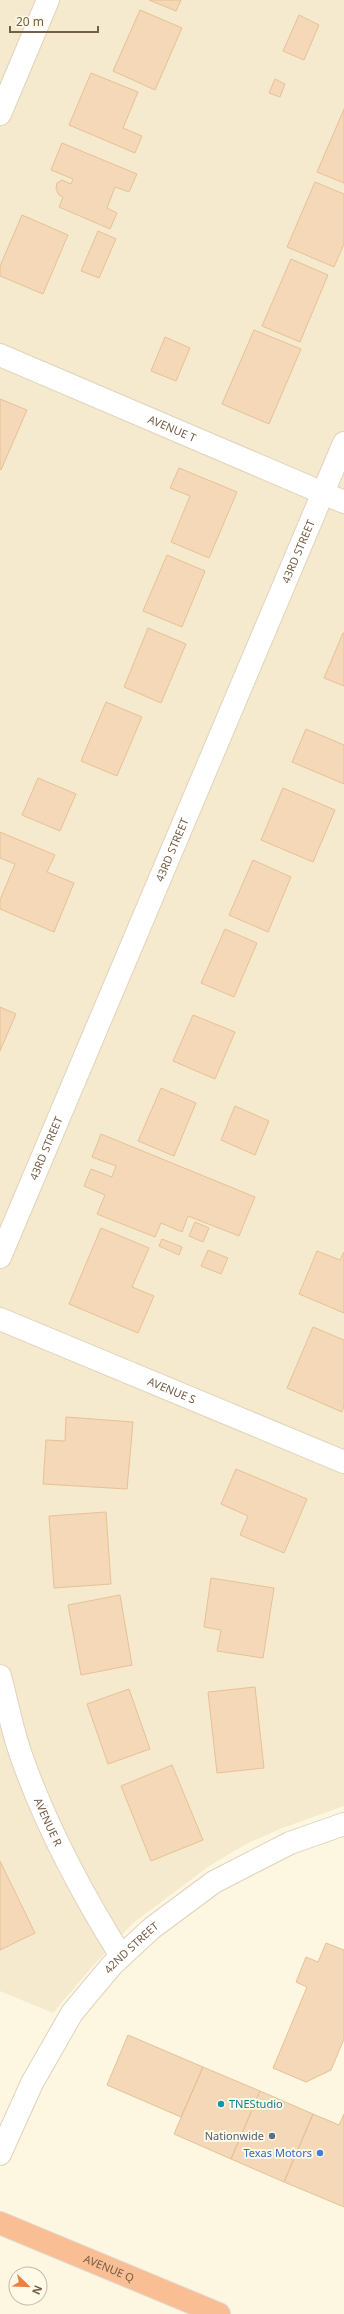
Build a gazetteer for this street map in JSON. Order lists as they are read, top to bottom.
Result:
{
  "streets": {
    "highway": ["AVENUE Q"],
    "street": [
      "AVENUE T",
      "43RD STREET",
      "AVENUE S",
      "AVENUE R",
      "42ND STREET"
    ]
  },
  "crossings": [
    ["AVENUE T", "43RD STREET"],
    ["AVENUE R", "42ND STREET"]
  ],
  "places": ["TNEStudio", "Nationwide", "Texas Motors"],
  "scale_bar": "20 m",
  "north": "bottom right"
}
